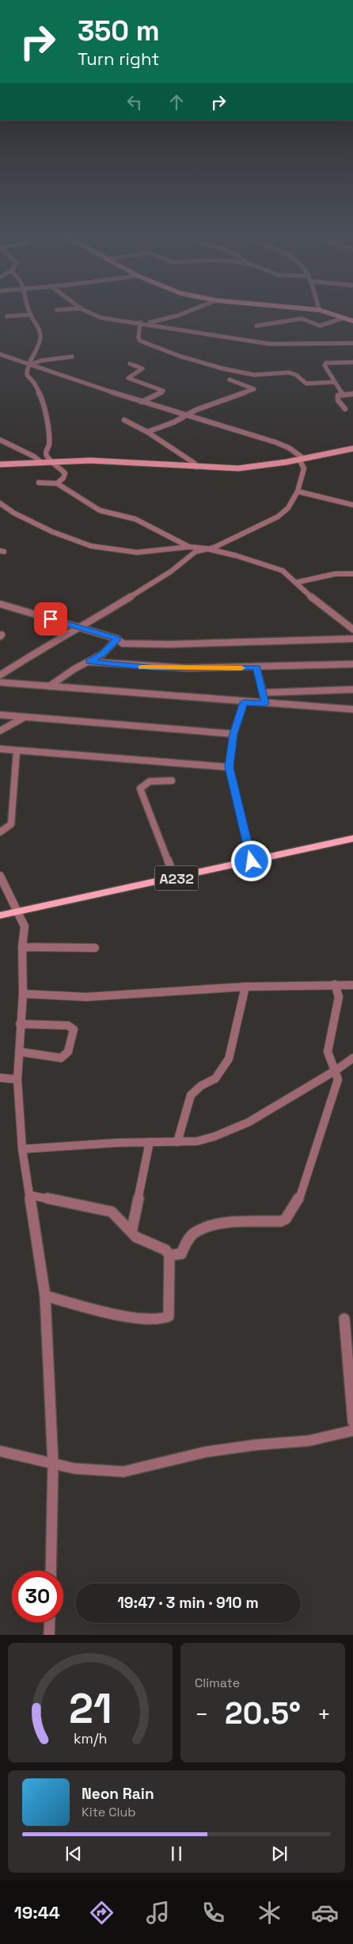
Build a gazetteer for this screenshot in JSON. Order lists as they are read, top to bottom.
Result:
{
  "streets": {
    "main road": ["A232"]
  },
  "page": {
    "turn": ["350 m", "Turn right"],
    "limit": "30",
    "trip": "19:47 · 3 min · 910 m",
    "tile": "Climate",
    "heat": ["−", "20.5°", "+"],
    "song": ["Neon Rain", "Kite Club"],
    "tabs": "19:44",
    "gauge": ["21", "km/h"]
  }
}
